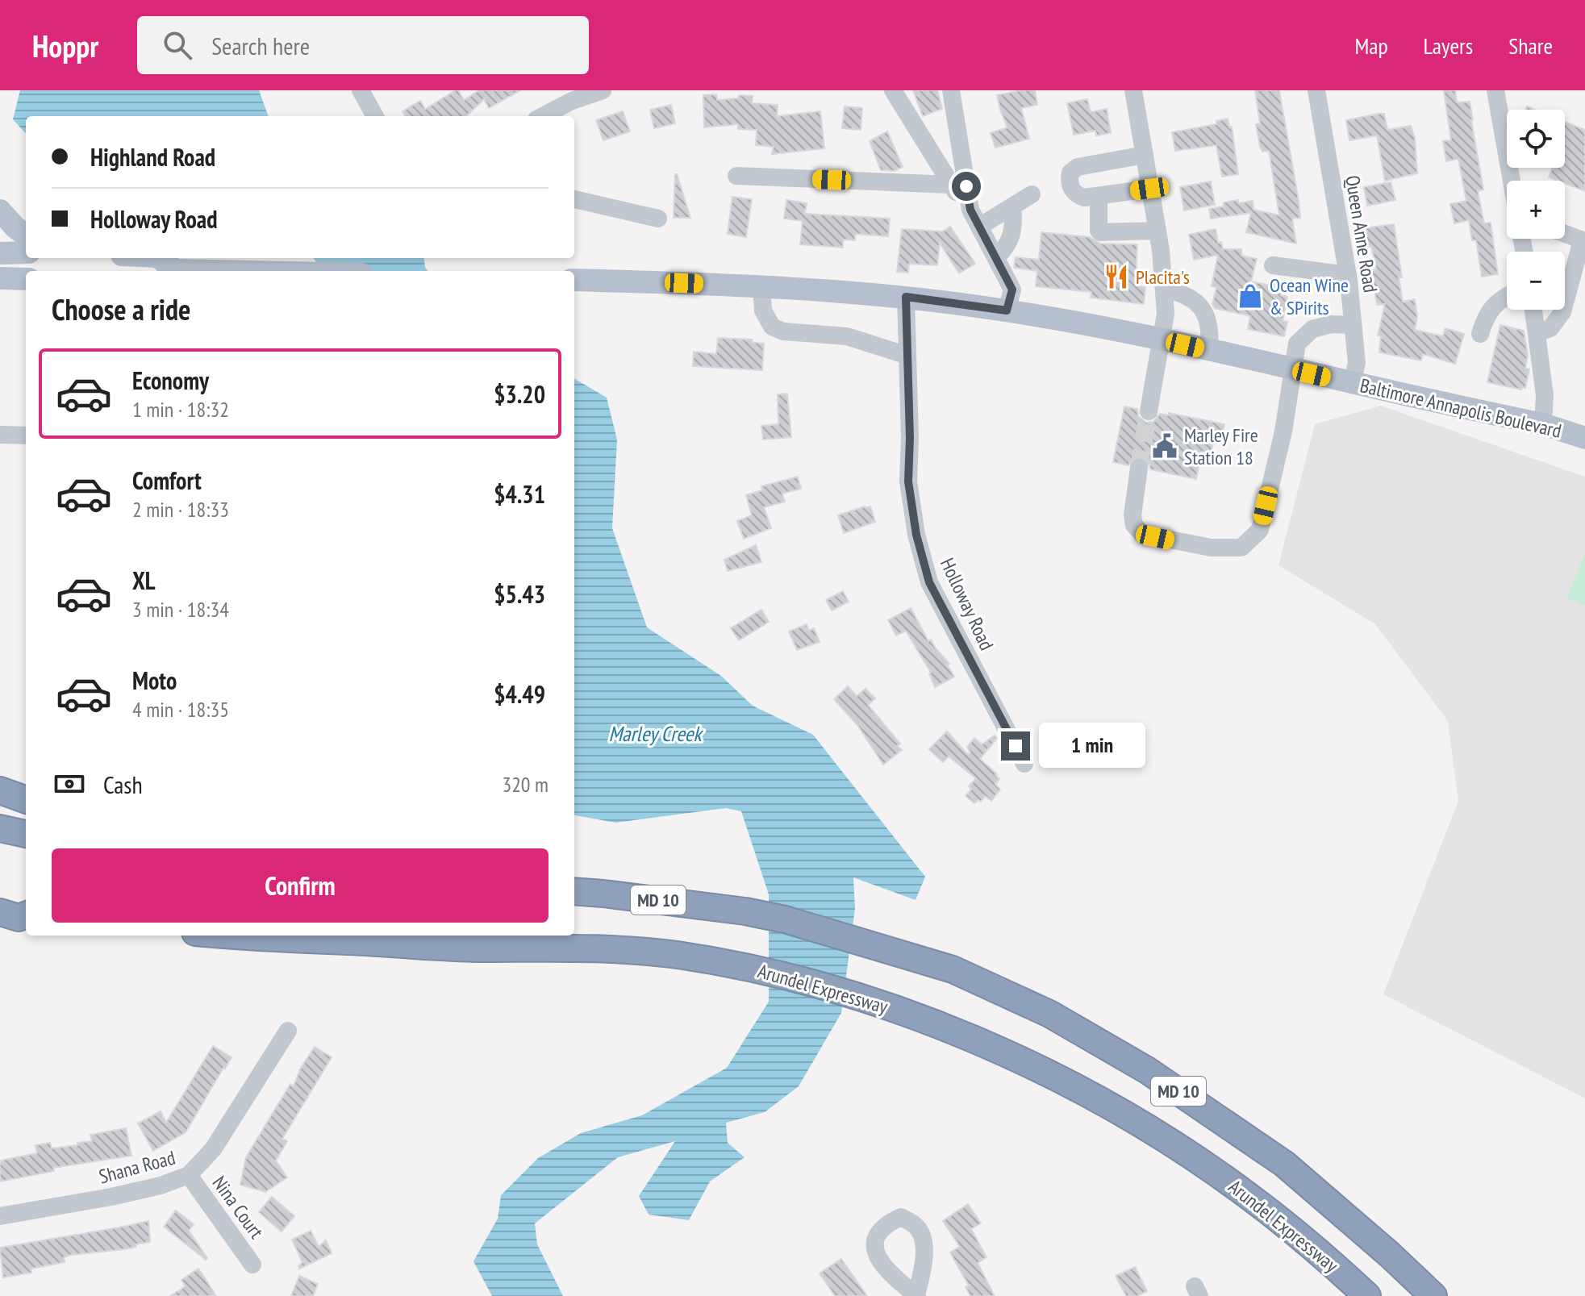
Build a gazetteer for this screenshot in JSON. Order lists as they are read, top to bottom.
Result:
{
  "streets": {
    "highway": ["MD 10", "Arundel Expressway"],
    "main road": ["Baltimore Annapolis Boulevard"],
    "street": [
      "Queen Anne Road",
      "Holloway Road",
      "Shana Road",
      "Nina Court"
    ]
  },
  "crossings": [
    ["Queen Anne Road", "Baltimore Annapolis Boulevard"],
    ["Baltimore Annapolis Boulevard", "Holloway Road"],
    ["Shana Road", "Nina Court"]
  ],
  "water": ["Marley Creek"],
  "places": {
    "restaurant": ["Placita's"],
    "shop": ["Ocean Wine & SPirits"],
    "public building": ["Marley Fire Station 18"]
  },
  "page": {
    "header": "Hoppr",
    "search": "Search here",
    "nav": ["Map", "Layers", "Share"],
    "map_buttons": ["+", "−"],
    "banner": ["Highland Road", "Holloway Road"],
    "heading": "Choose a ride",
    "list": [
      {
        "name": "Economy",
        "note": "1 min · 18:32",
        "value": "$3.20"
      },
      {
        "name": "Comfort",
        "note": "2 min · 18:33",
        "value": "$4.31"
      },
      {
        "name": "XL",
        "note": "3 min · 18:34",
        "value": "$5.43"
      },
      {
        "name": "Moto",
        "note": "4 min · 18:35",
        "value": "$4.49"
      }
    ],
    "bubble": "1 min",
    "pay": ["Cash", "320 m"],
    "buttons": "Confirm"
  }
}
